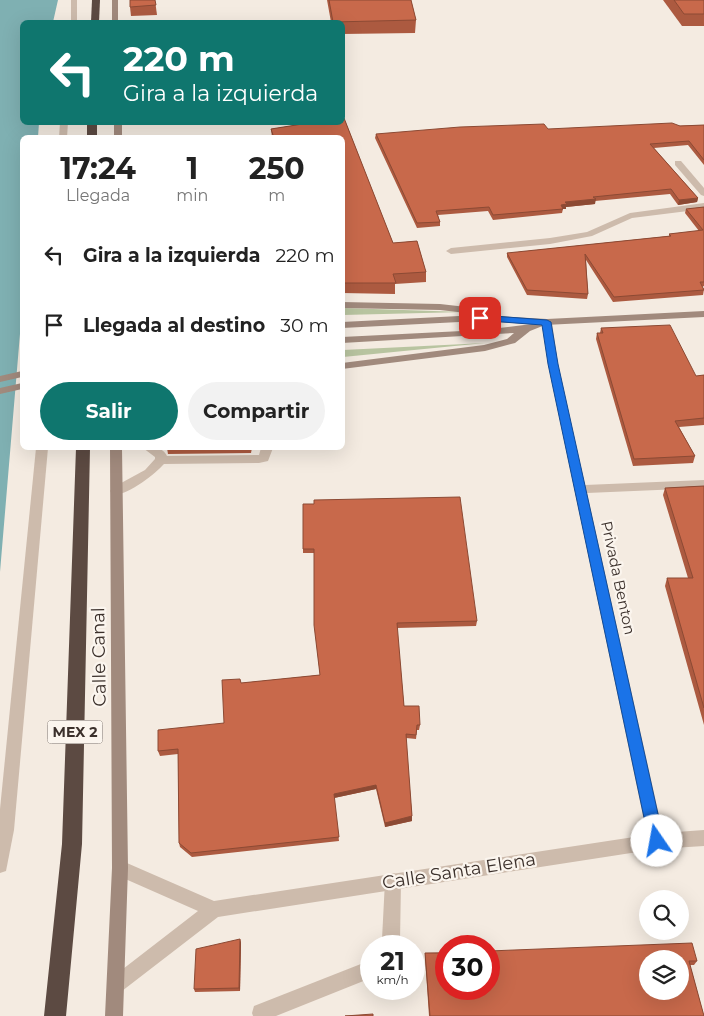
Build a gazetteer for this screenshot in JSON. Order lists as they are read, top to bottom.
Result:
{
  "streets": {
    "highway": ["MEX 2"],
    "main road": ["Calle Canal"],
    "street": ["Privada Benton", "Calle Santa Elena"]
  },
  "crossings": [
    ["Privada Benton", "Calle Santa Elena"],
    ["Calle Canal", "Calle Santa Elena"]
  ],
  "page": {
    "turn": ["220 m", "Gira a la izquierda"],
    "eta": [
      "17:24",
      "Llegada",
      "1",
      "min",
      "250",
      "m"
    ],
    "list": [
      {
        "name": "Gira a la izquierda",
        "value": "220 m"
      },
      {
        "name": "Llegada al destino",
        "value": "30 m"
      }
    ],
    "buttons": ["Salir", "Compartir"],
    "speed": "21 km/h",
    "limit": "30"
  }
}
